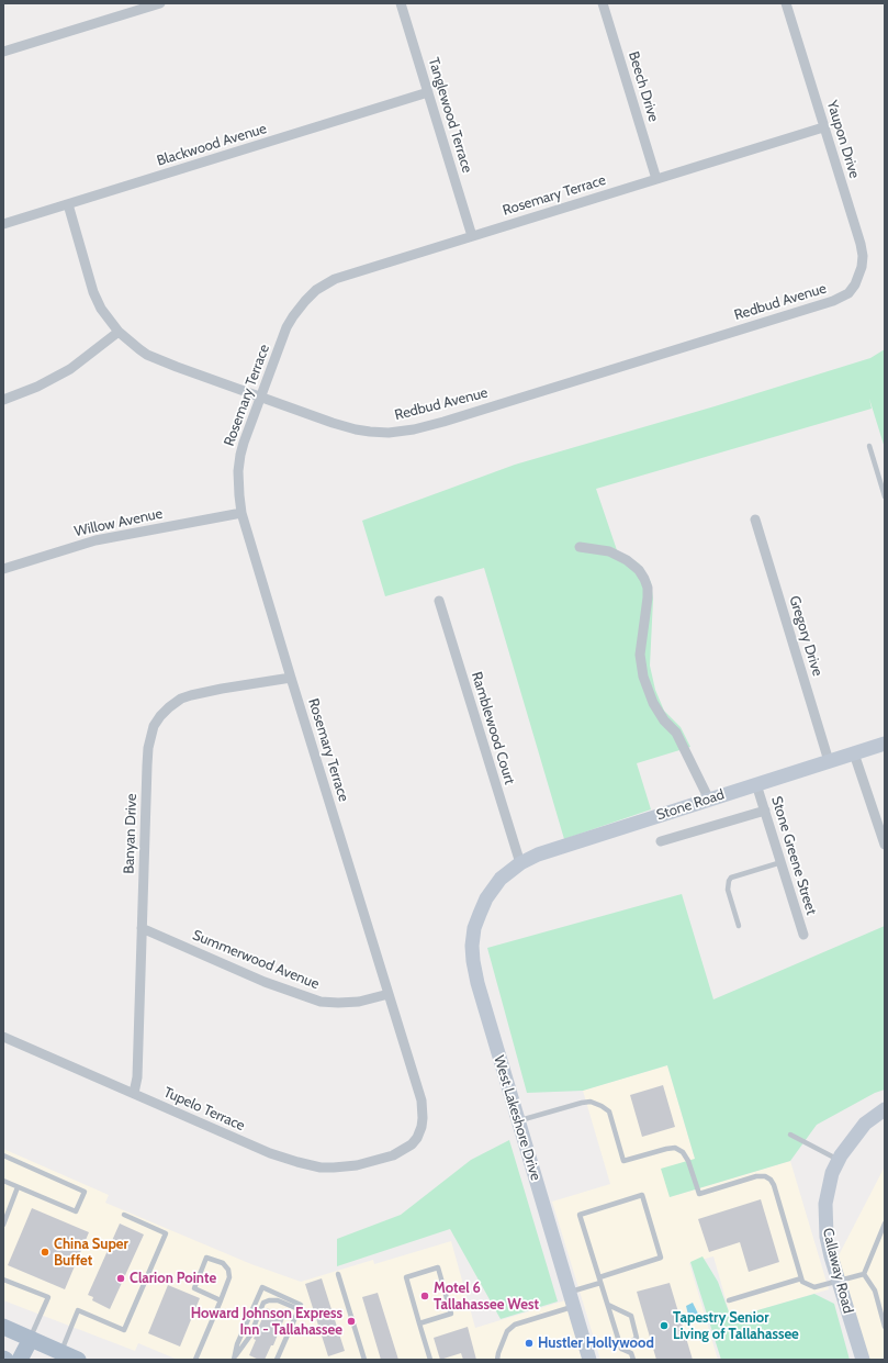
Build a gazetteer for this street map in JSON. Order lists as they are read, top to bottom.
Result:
{
  "streets": {
    "street": [
      "Beech Drive",
      "Tanglewood Terrace",
      "Yaupon Drive",
      "Blackwood Avenue",
      "Rosemary Terrace",
      "Redbud Avenue",
      "Willow Avenue",
      "Gregory Drive",
      "Ramblewood Court",
      "Stone Road",
      "Banyan Drive",
      "Stone Greene Street",
      "Summerwood Avenue",
      "Tupelo Terrace",
      "West Lakeshore Drive",
      "Callaway Road"
    ]
  },
  "crossings": [
    ["Beech Drive", "Rosemary Terrace"],
    ["Tanglewood Terrace", "Blackwood Avenue"],
    ["Tanglewood Terrace", "Rosemary Terrace"],
    ["Yaupon Drive", "Rosemary Terrace"],
    ["Yaupon Drive", "Redbud Avenue"],
    ["Blackwood Avenue", "Redbud Avenue"],
    ["Rosemary Terrace", "Redbud Avenue"],
    ["Rosemary Terrace", "Willow Avenue"],
    ["Rosemary Terrace", "Banyan Drive"],
    ["Rosemary Terrace", "Summerwood Avenue"],
    ["Rosemary Terrace", "Tupelo Terrace"],
    ["Gregory Drive", "Stone Road"],
    ["Ramblewood Court", "Stone Road"],
    ["Stone Road", "Stone Greene Street"],
    ["Stone Road", "West Lakeshore Drive"],
    ["Banyan Drive", "Summerwood Avenue"],
    ["Banyan Drive", "Tupelo Terrace"]
  ],
  "places": [
    "China Super Buffet",
    "Clarion Pointe",
    "Motel 6 Tallahassee West",
    "Howard Johnson Express Inn - Tallahassee",
    "Tapestry Senior Living of Tallahassee",
    "Hustler Hollywood"
  ]
}
